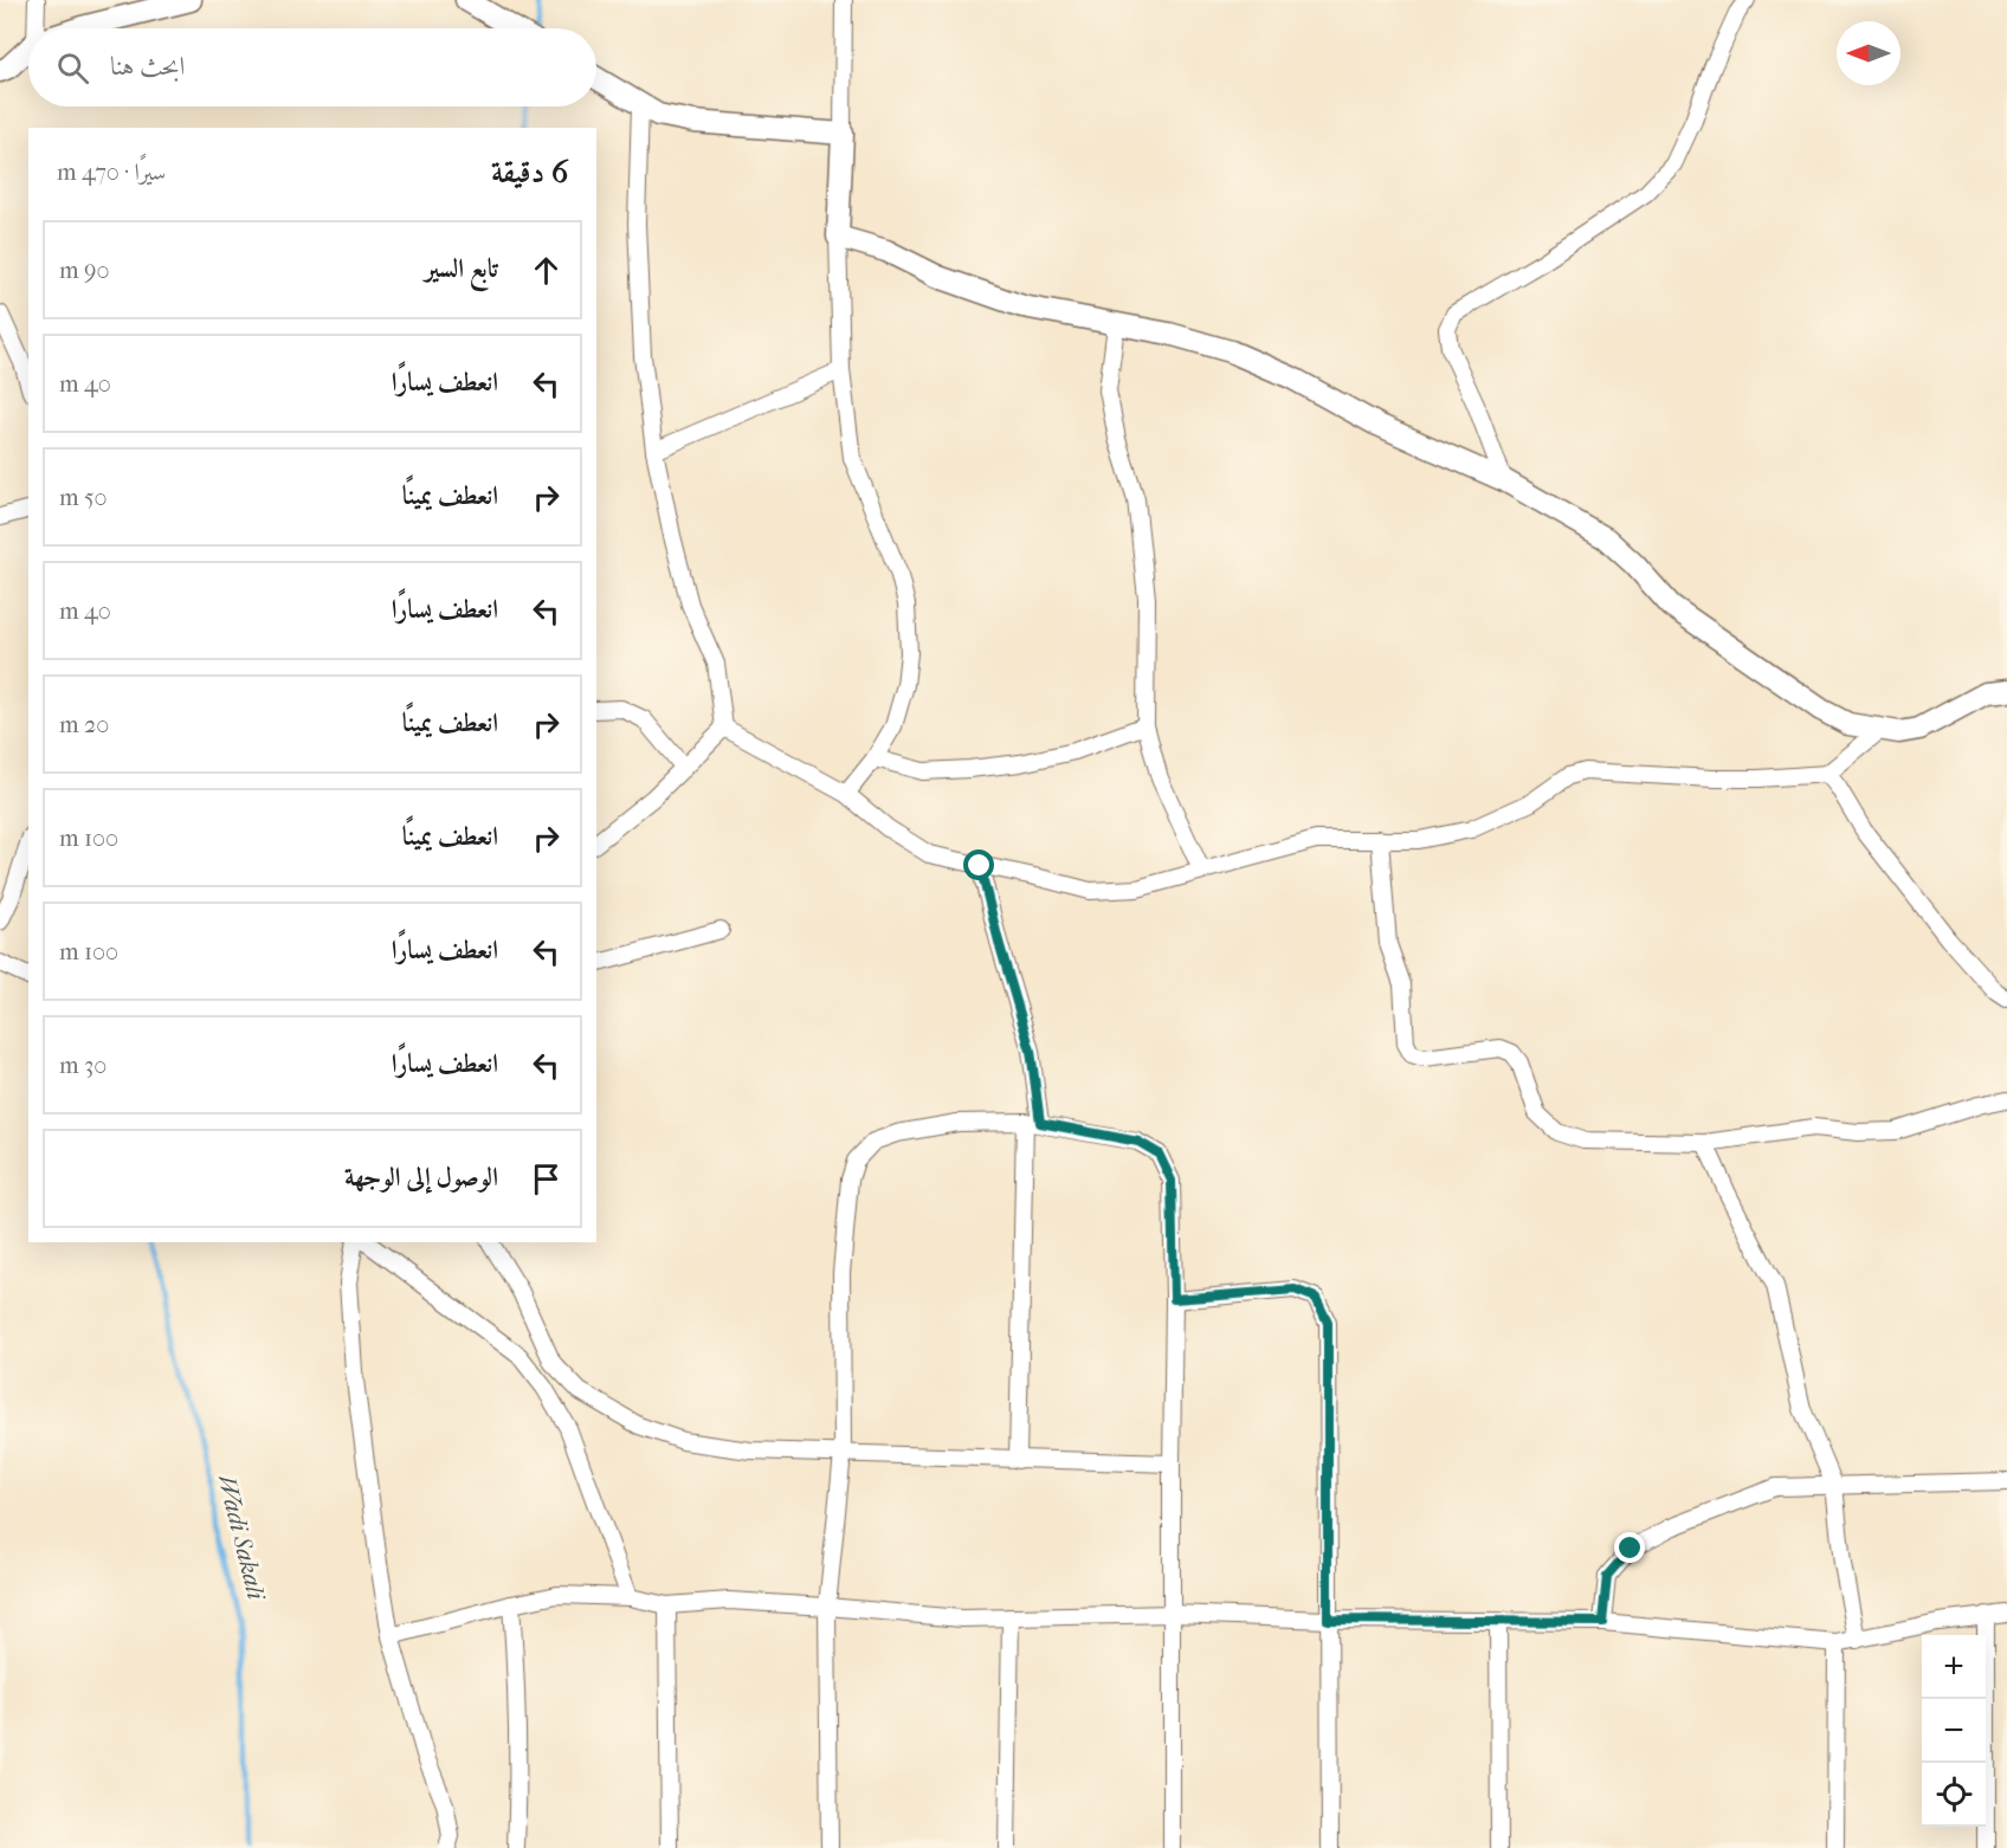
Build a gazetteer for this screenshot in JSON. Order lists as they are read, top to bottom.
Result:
{
  "water": ["Wadi Sakali"],
  "north": "left",
  "page": {
    "search": "ابحث هنا",
    "heading": ["6 دقيقة", "سيرًا · 470 m"],
    "list": [
      ["تابع السير", "90 m"],
      ["انعطف يسارًا", "40 m"],
      ["انعطف يمينًا", "50 m"],
      ["انعطف يسارًا", "40 m"],
      ["انعطف يمينًا", "20 m"],
      ["انعطف يمينًا", "100 m"],
      ["انعطف يسارًا", "100 m"],
      ["انعطف يسارًا", "30 m"],
      "الوصول إلى الوجهة"
    ],
    "map_buttons": ["+", "−"]
  }
}
